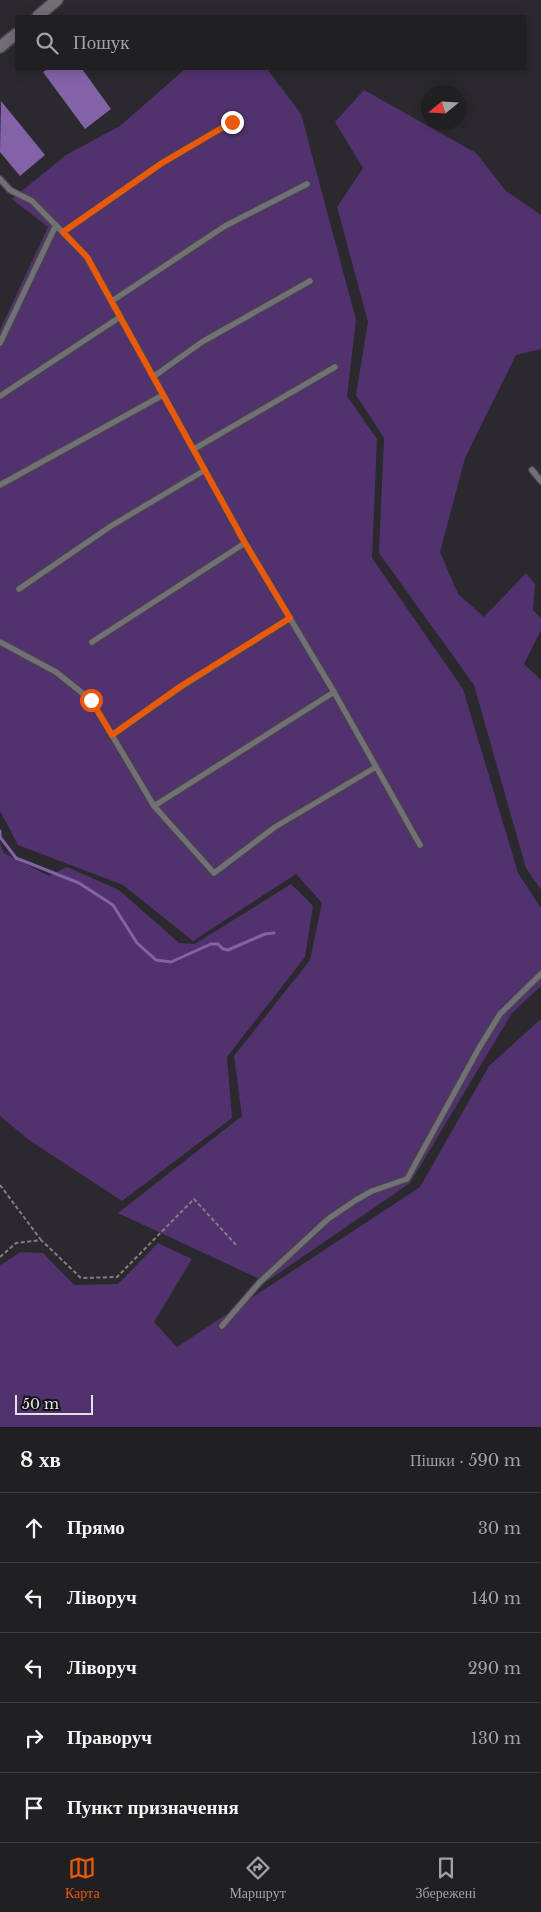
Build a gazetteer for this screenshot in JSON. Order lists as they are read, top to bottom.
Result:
{
  "scale_bar": "50 m",
  "north": "left",
  "page": {
    "search": "Пошук",
    "scale": "50 m",
    "heading": ["8 хв", "Пішки · 590 m"],
    "list": [
      ["Прямо", "30 m"],
      ["Ліворуч", "140 m"],
      ["Ліворуч", "290 m"],
      ["Праворуч", "130 m"],
      "Пункт призначення"
    ],
    "nav": ["Карта", "Маршрут", "Збережені"]
  }
}
